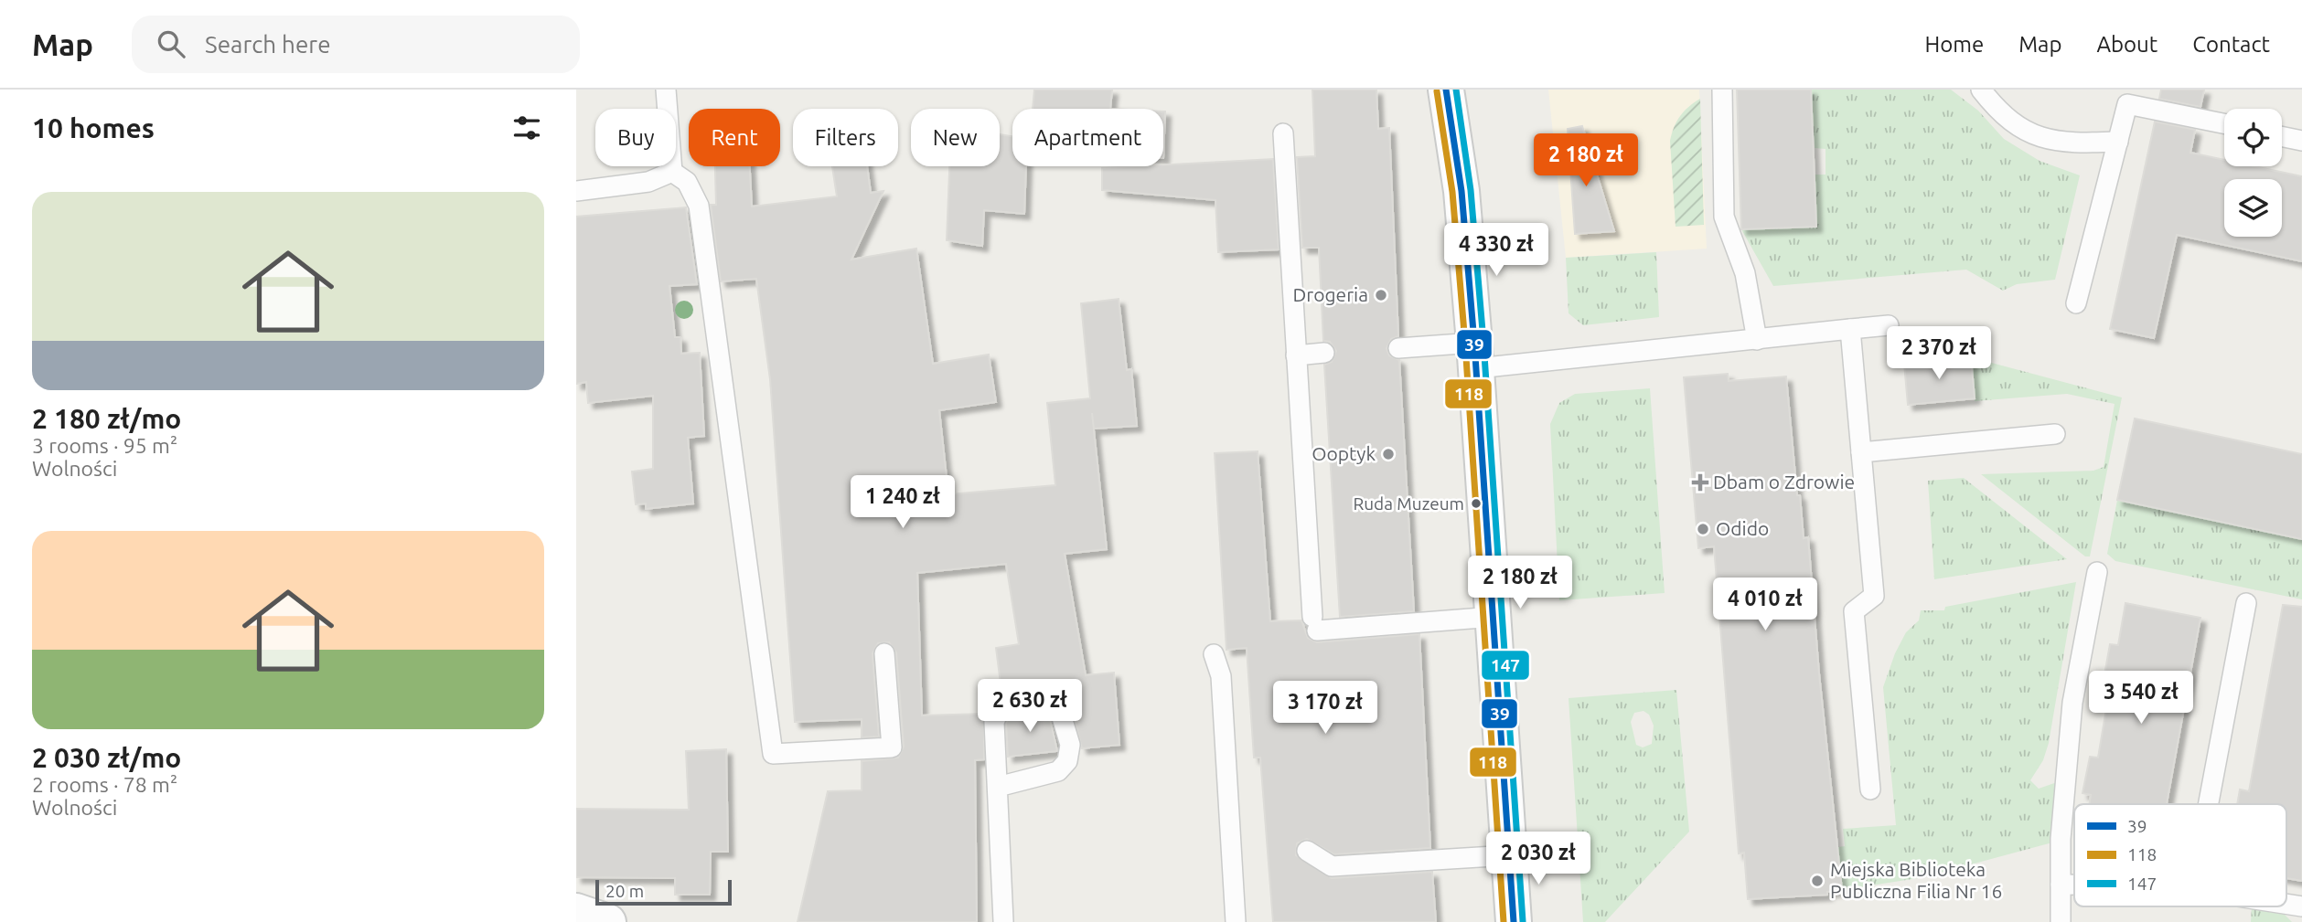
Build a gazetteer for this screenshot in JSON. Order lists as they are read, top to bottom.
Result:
{
  "places": {
    "other": [
      "Drogeria",
      "Ooptyk",
      "Ruda Muzeum",
      "Odido",
      "Miejska Biblioteka Publiczna Filia Nr 16"
    ],
    "health": ["Dbam o Zdrowie"]
  },
  "lines": ["transit line 39", "transit line 147", "transit line 118"],
  "legend": ["39", "118", "147"],
  "scale_bar": "20 m",
  "page": {
    "header": "Map",
    "search": "Search here",
    "nav": [
      "Home",
      "Map",
      "About",
      "Contact"
    ],
    "heading": "10 homes",
    "chip": [
      "Buy",
      "Rent",
      "Filters",
      "New",
      "Apartment"
    ],
    "price": [
      "2 180 zł",
      "4 330 zł",
      "2 370 zł",
      "1 240 zł",
      "2 180 zł",
      "4 010 zł",
      "3 540 zł",
      "2 630 zł",
      "3 170 zł",
      "2 030 zł"
    ],
    "list": [
      {
        "name": "2 180 zł/mo",
        "note": "3 rooms · 95 m² · Wolności"
      },
      {
        "name": "2 030 zł/mo",
        "note": "2 rooms · 78 m² · Wolności"
      }
    ],
    "scale": "20 m"
  }
}
